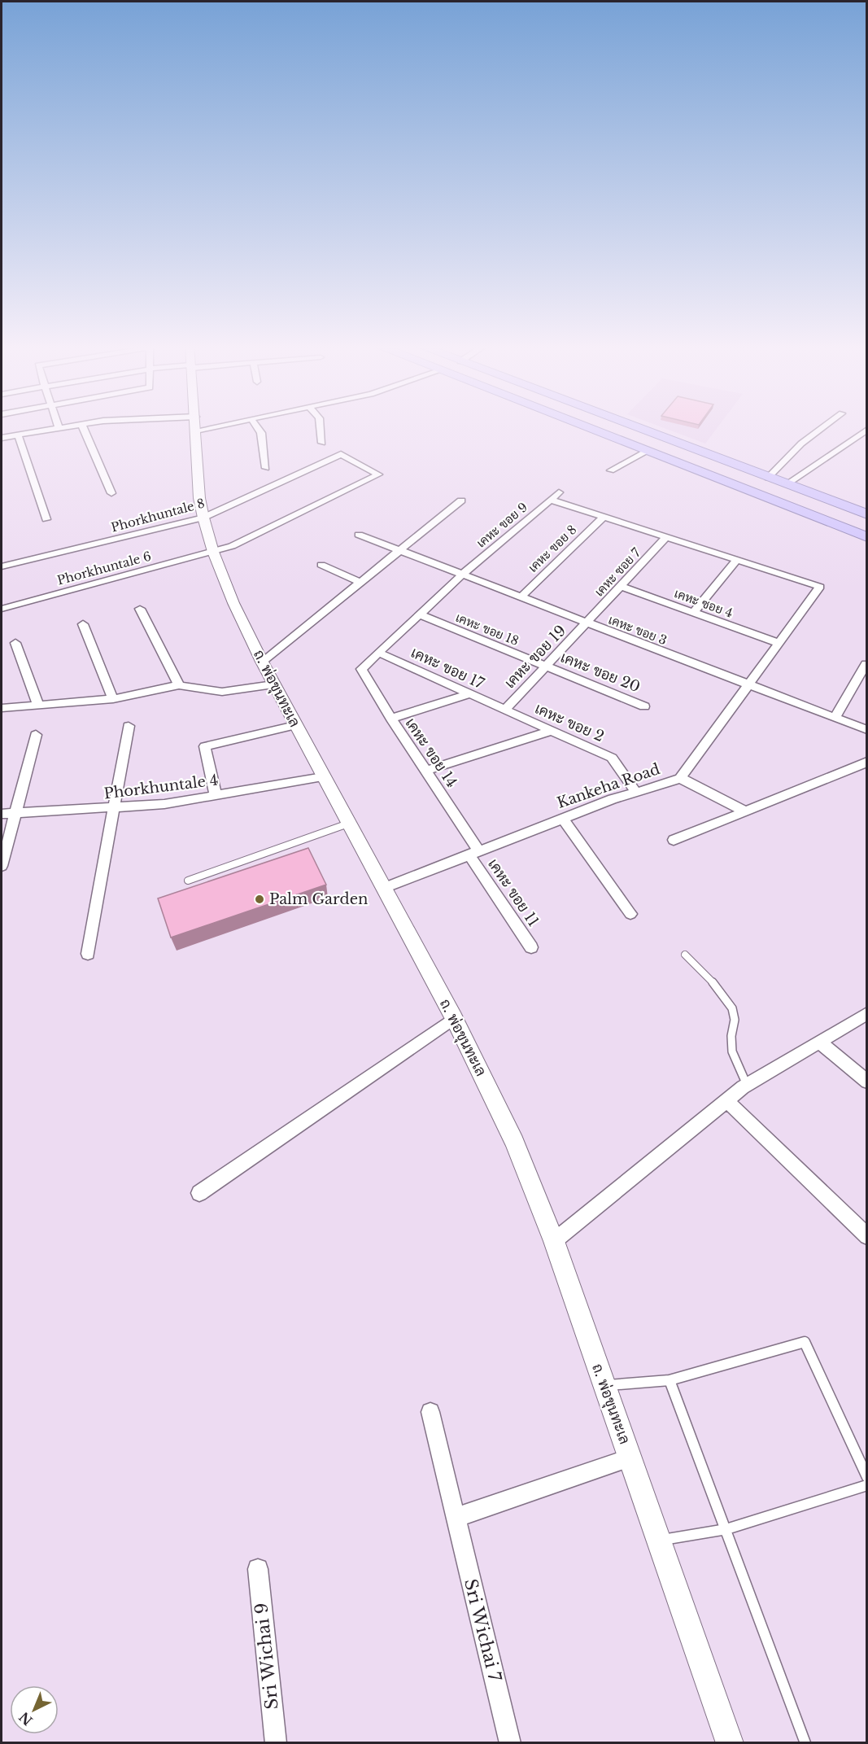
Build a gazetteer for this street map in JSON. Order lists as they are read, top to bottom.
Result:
{
  "streets": {
    "street": [
      "Phorkhuntale 8",
      "เคหะ ขอย 9",
      "เคหะ ขอย 8",
      "Phorkhuntale 6",
      "เคหะ ซอย 7",
      "เคหะ ซอย 4",
      "เคหะ ขอย 18",
      "เคหะ ขอย 3",
      "เคหะ ขอย 19",
      "เคหะ ขอย 17",
      "เคหะ ขอย 20",
      "ถ. พ่อขุนทะเล",
      "เคหะ ขอย 2",
      "เคหะ ขอย 14",
      "Kankeha Road",
      "Phorkhuntale 4",
      "เคหะ ขอย 11",
      "Sri Wichai 7",
      "Sri Wichai 9"
    ]
  },
  "crossings": [
    ["Phorkhuntale 8", "Phorkhuntale 6"],
    ["Phorkhuntale 8", "ถ. พ่อขุนทะเล"],
    ["เคหะ ขอย 9", "เคหะ ขอย 3"],
    ["เคหะ ขอย 9", "เคหะ ขอย 17"],
    ["เคหะ ขอย 8", "เคหะ ขอย 3"],
    ["Phorkhuntale 6", "ถ. พ่อขุนทะเล"],
    ["เคหะ ซอย 7", "เคหะ ซอย 4"],
    ["เคหะ ซอย 7", "เคหะ ขอย 3"],
    ["เคหะ ซอย 7", "เคหะ ขอย 19"],
    ["เคหะ ขอย 18", "เคหะ ขอย 19"],
    ["เคหะ ขอย 18", "เคหะ ขอย 17"],
    ["เคหะ ขอย 18", "เคหะ ขอย 20"],
    ["เคหะ ขอย 3", "เคหะ ขอย 19"],
    ["เคหะ ขอย 3", "เคหะ ขอย 17"],
    ["เคหะ ขอย 19", "เคหะ ขอย 17"],
    ["เคหะ ขอย 19", "เคหะ ขอย 20"],
    ["เคหะ ขอย 19", "เคหะ ขอย 2"],
    ["เคหะ ขอย 17", "เคหะ ขอย 2"],
    ["เคหะ ขอย 17", "เคหะ ขอย 14"],
    ["ถ. พ่อขุนทะเล", "Kankeha Road"],
    ["ถ. พ่อขุนทะเล", "Phorkhuntale 4"],
    ["เคหะ ขอย 2", "Kankeha Road"],
    ["เคหะ ขอย 14", "Kankeha Road"],
    ["เคหะ ขอย 14", "เคหะ ขอย 11"],
    ["Kankeha Road", "เคหะ ขอย 11"]
  ],
  "places": ["Palm Garden"],
  "north": "bottom left"
}
